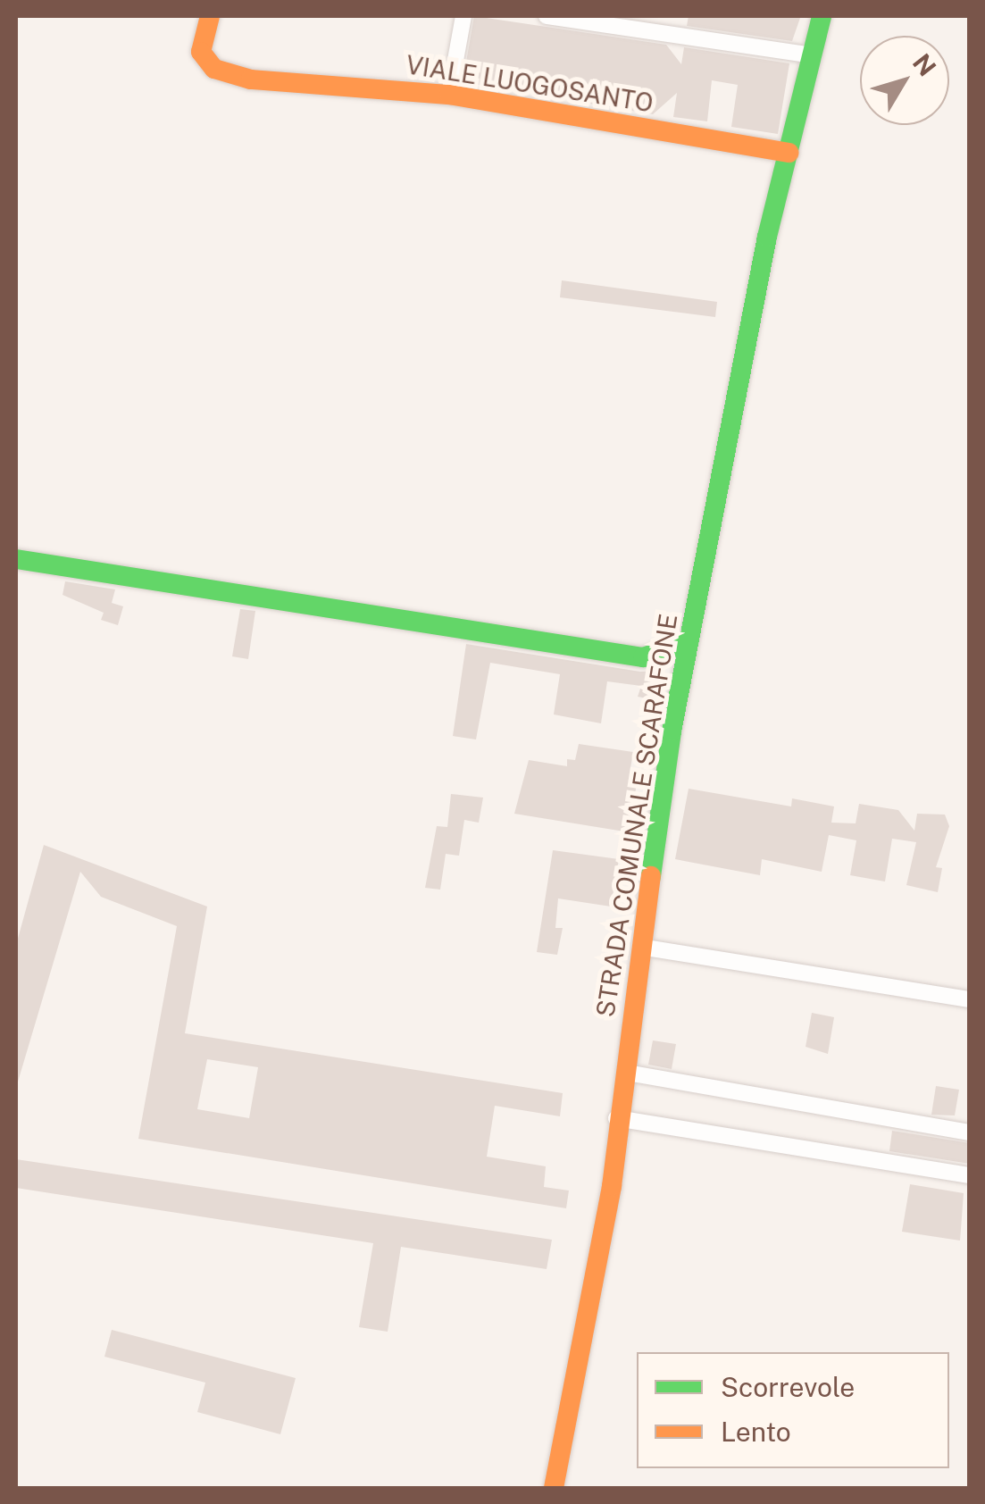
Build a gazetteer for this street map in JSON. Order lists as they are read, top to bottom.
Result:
{
  "streets": {
    "street": ["VIALE LUOGOSANTO", "STRADA COMUNALE SCARAFONE"]
  },
  "crossings": [
    ["VIALE LUOGOSANTO", "STRADA COMUNALE SCARAFONE"]
  ],
  "legend": ["Scorrevole", "Lento"],
  "north": "top right"
}
